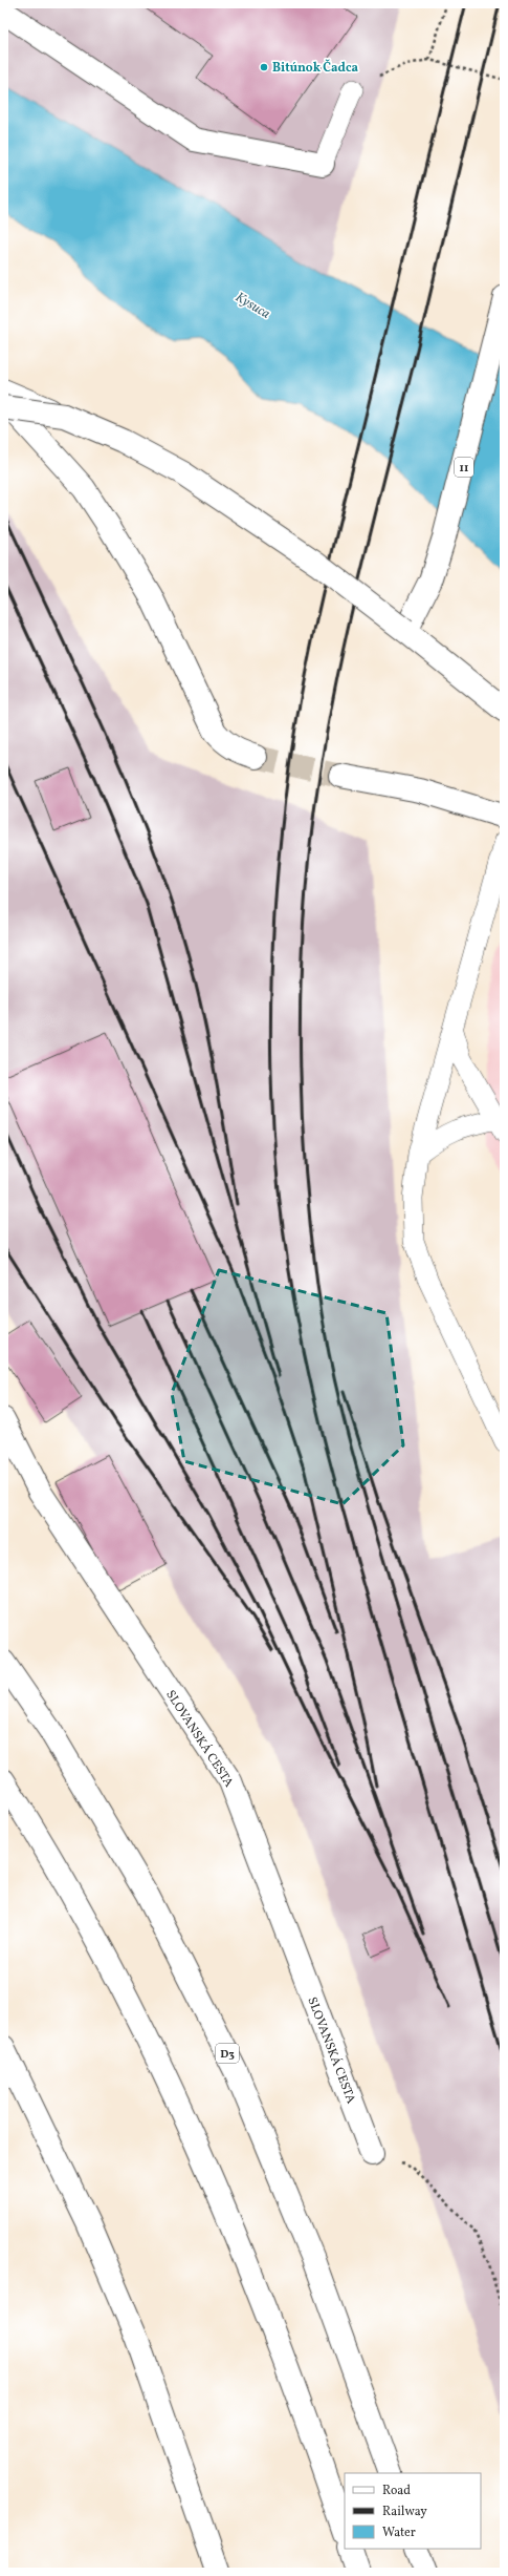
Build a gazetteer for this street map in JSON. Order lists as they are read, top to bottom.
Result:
{
  "streets": {
    "main road": ["11", "SLOVANSKÁ CESTA", "D3"]
  },
  "water": ["Kysuca"],
  "places": ["Bitúnok Čadca"],
  "legend": ["Road", "Railway", "Water"]
}
